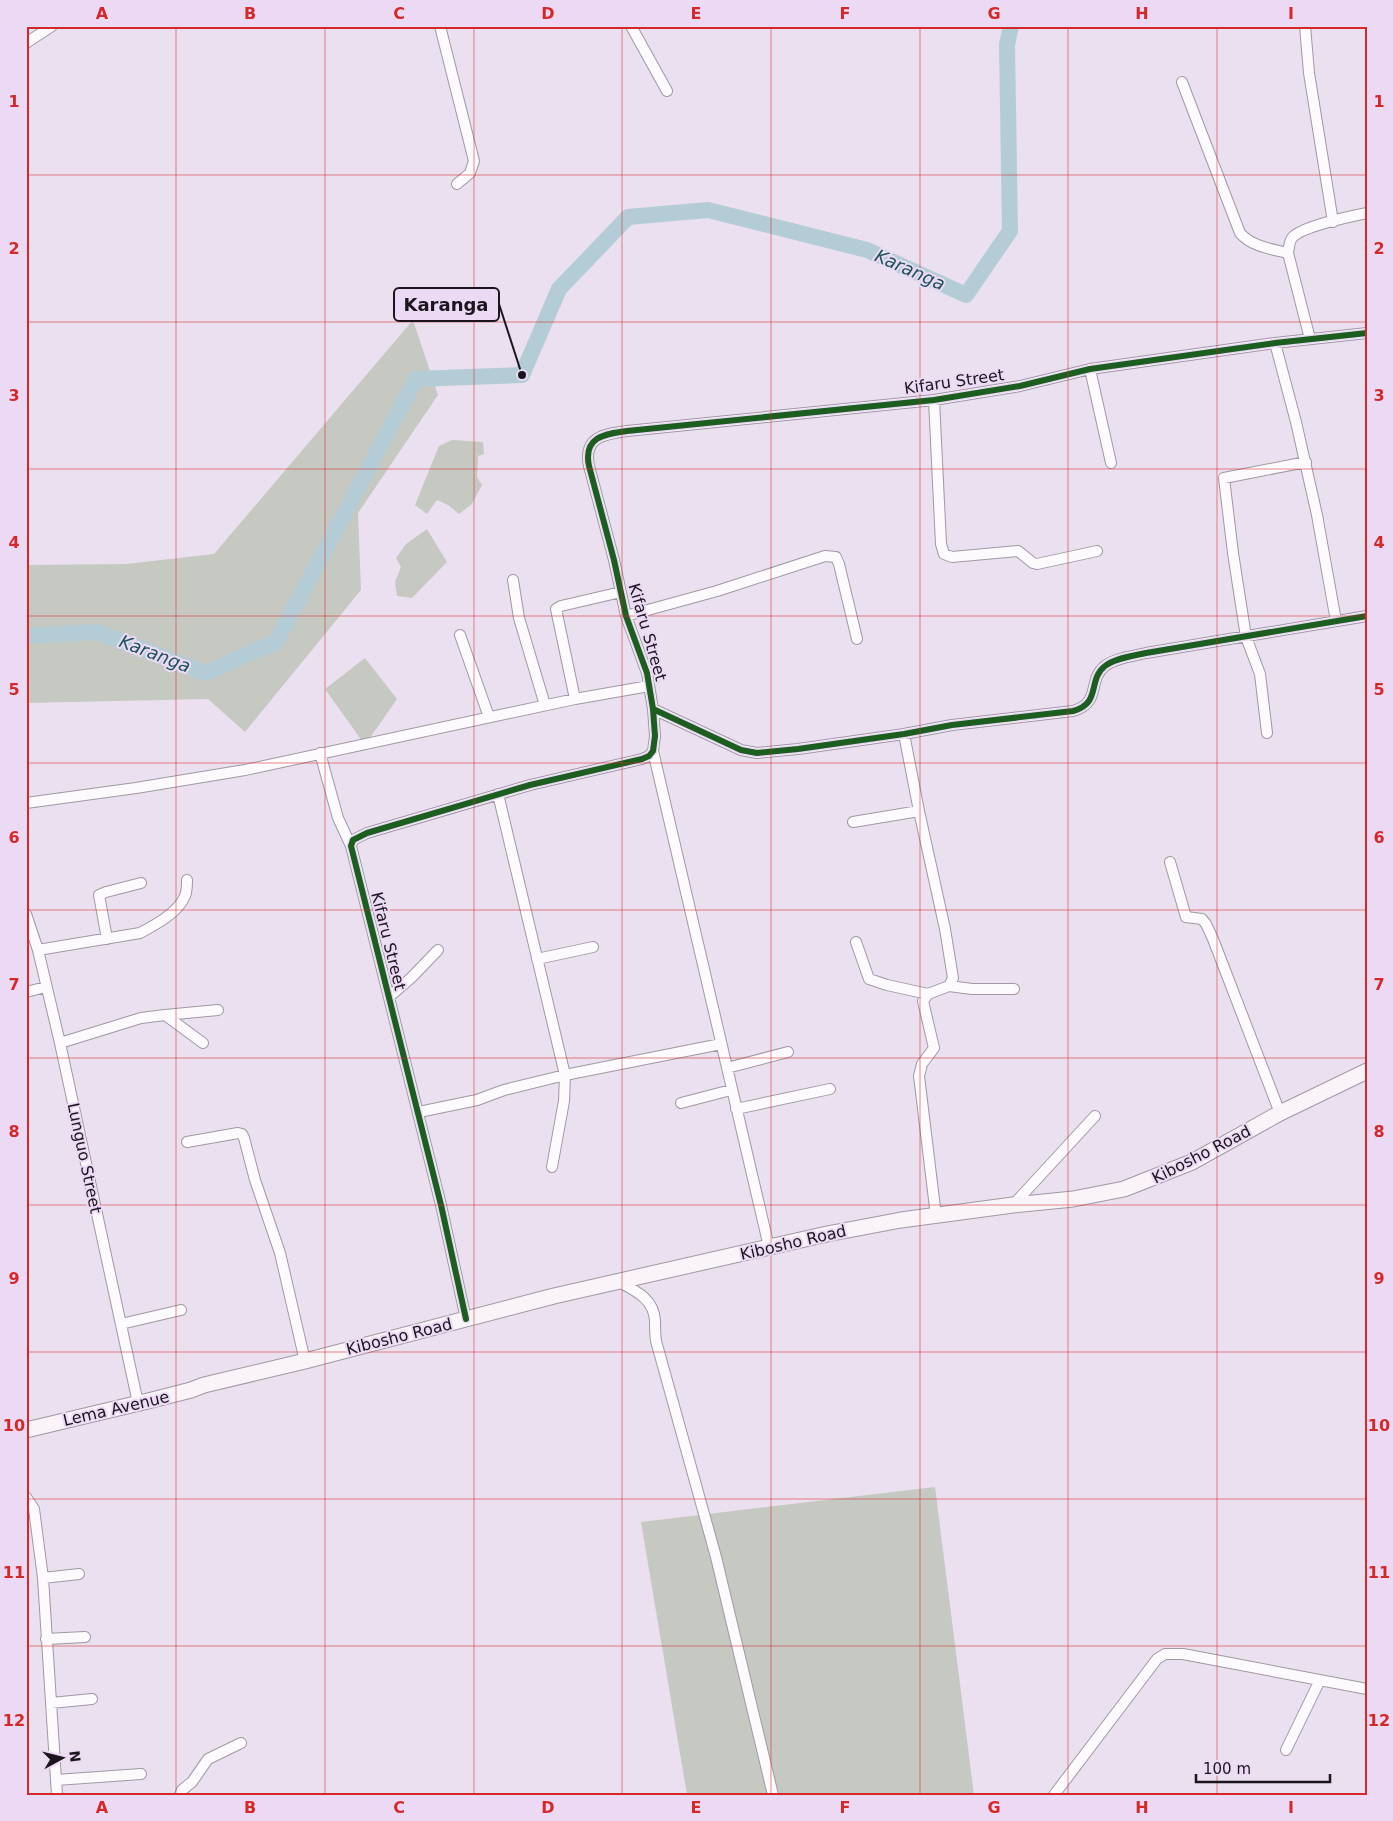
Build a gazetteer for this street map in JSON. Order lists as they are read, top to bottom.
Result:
{
  "streets": {
    "main road": ["Kibosho Road", "Lema Avenue"],
    "street": ["Kifaru Street", "Lunguo Street"]
  },
  "crossings": [
    ["Kifaru Street", "Kibosho Road"],
    ["Kibosho Road", "Lema Avenue"],
    ["Lunguo Street", "Lema Avenue"]
  ],
  "water": ["Karanga"],
  "places": ["Karanga"],
  "scale_bar": "100 m",
  "north": "right",
  "grid": {
    "columns": [
      "A",
      "B",
      "C",
      "D",
      "E",
      "F",
      "G",
      "H",
      "I"
    ],
    "rows": [
      "1",
      "2",
      "3",
      "4",
      "5",
      "6",
      "7",
      "8",
      "9",
      "10",
      "11",
      "12"
    ]
  }
}
